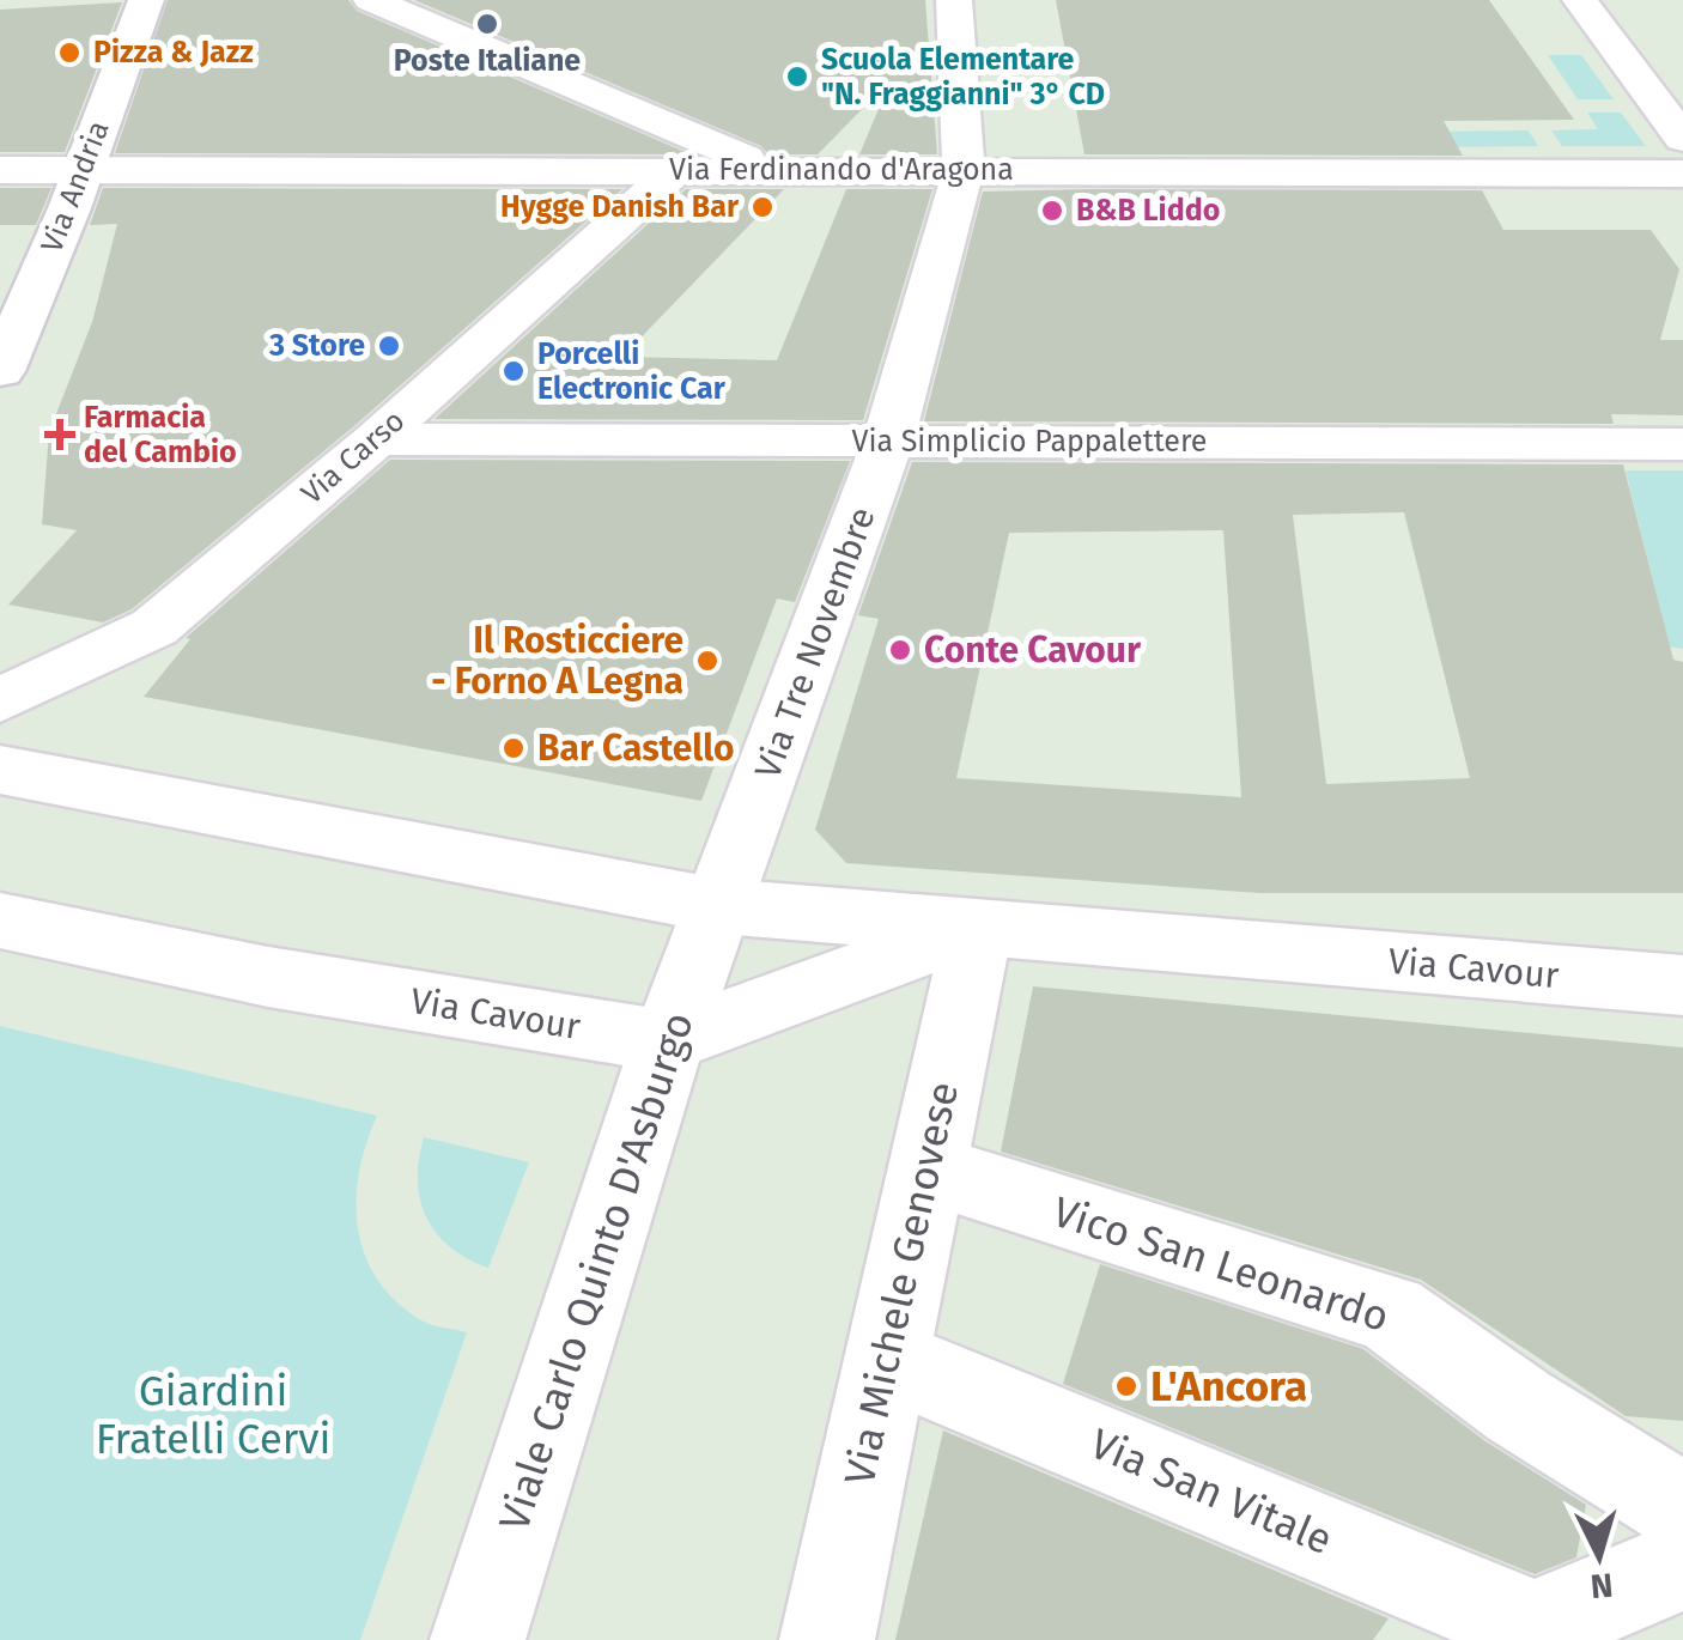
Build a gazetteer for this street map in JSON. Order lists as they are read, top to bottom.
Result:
{
  "streets": {
    "street": [
      "Via Ferdinando d'Aragona",
      "Via Andria",
      "Via Simplicio Pappalettere",
      "Via Carso",
      "Via Tre Novembre",
      "Via Cavour",
      "Vico San Leonardo",
      "Viale Carlo Quinto D'Asburgo",
      "Via Michele Genovese",
      "Via San Vitale"
    ]
  },
  "crossings": [
    ["Via Ferdinando d'Aragona", "Via Andria"],
    ["Via Ferdinando d'Aragona", "Via Carso"],
    ["Via Ferdinando d'Aragona", "Via Tre Novembre"],
    ["Via Simplicio Pappalettere", "Via Carso"],
    ["Via Simplicio Pappalettere", "Via Tre Novembre"],
    ["Via Tre Novembre", "Via Cavour"],
    ["Via Tre Novembre", "Viale Carlo Quinto D'Asburgo"],
    ["Via Cavour", "Viale Carlo Quinto D'Asburgo"],
    ["Via Cavour", "Via Michele Genovese"],
    ["Vico San Leonardo", "Via Michele Genovese"],
    ["Via Michele Genovese", "Via San Vitale"]
  ],
  "parks": ["Giardini Fratelli Cervi"],
  "places": {
    "other": [
      "Poste Italiane",
      "Pizza & Jazz",
      "Scuola Elementare \"N. Fraggianni\" 3° CD",
      "Hygge Danish Bar",
      "B&B Liddo",
      "3 Store",
      "Porcelli Electronic Car",
      "Conte Cavour",
      "Il Rosticciere - Forno A Legna",
      "Bar Castello",
      "L'Ancora"
    ],
    "health": ["Farmacia del Cambio"]
  },
  "north": "bottom"
}
